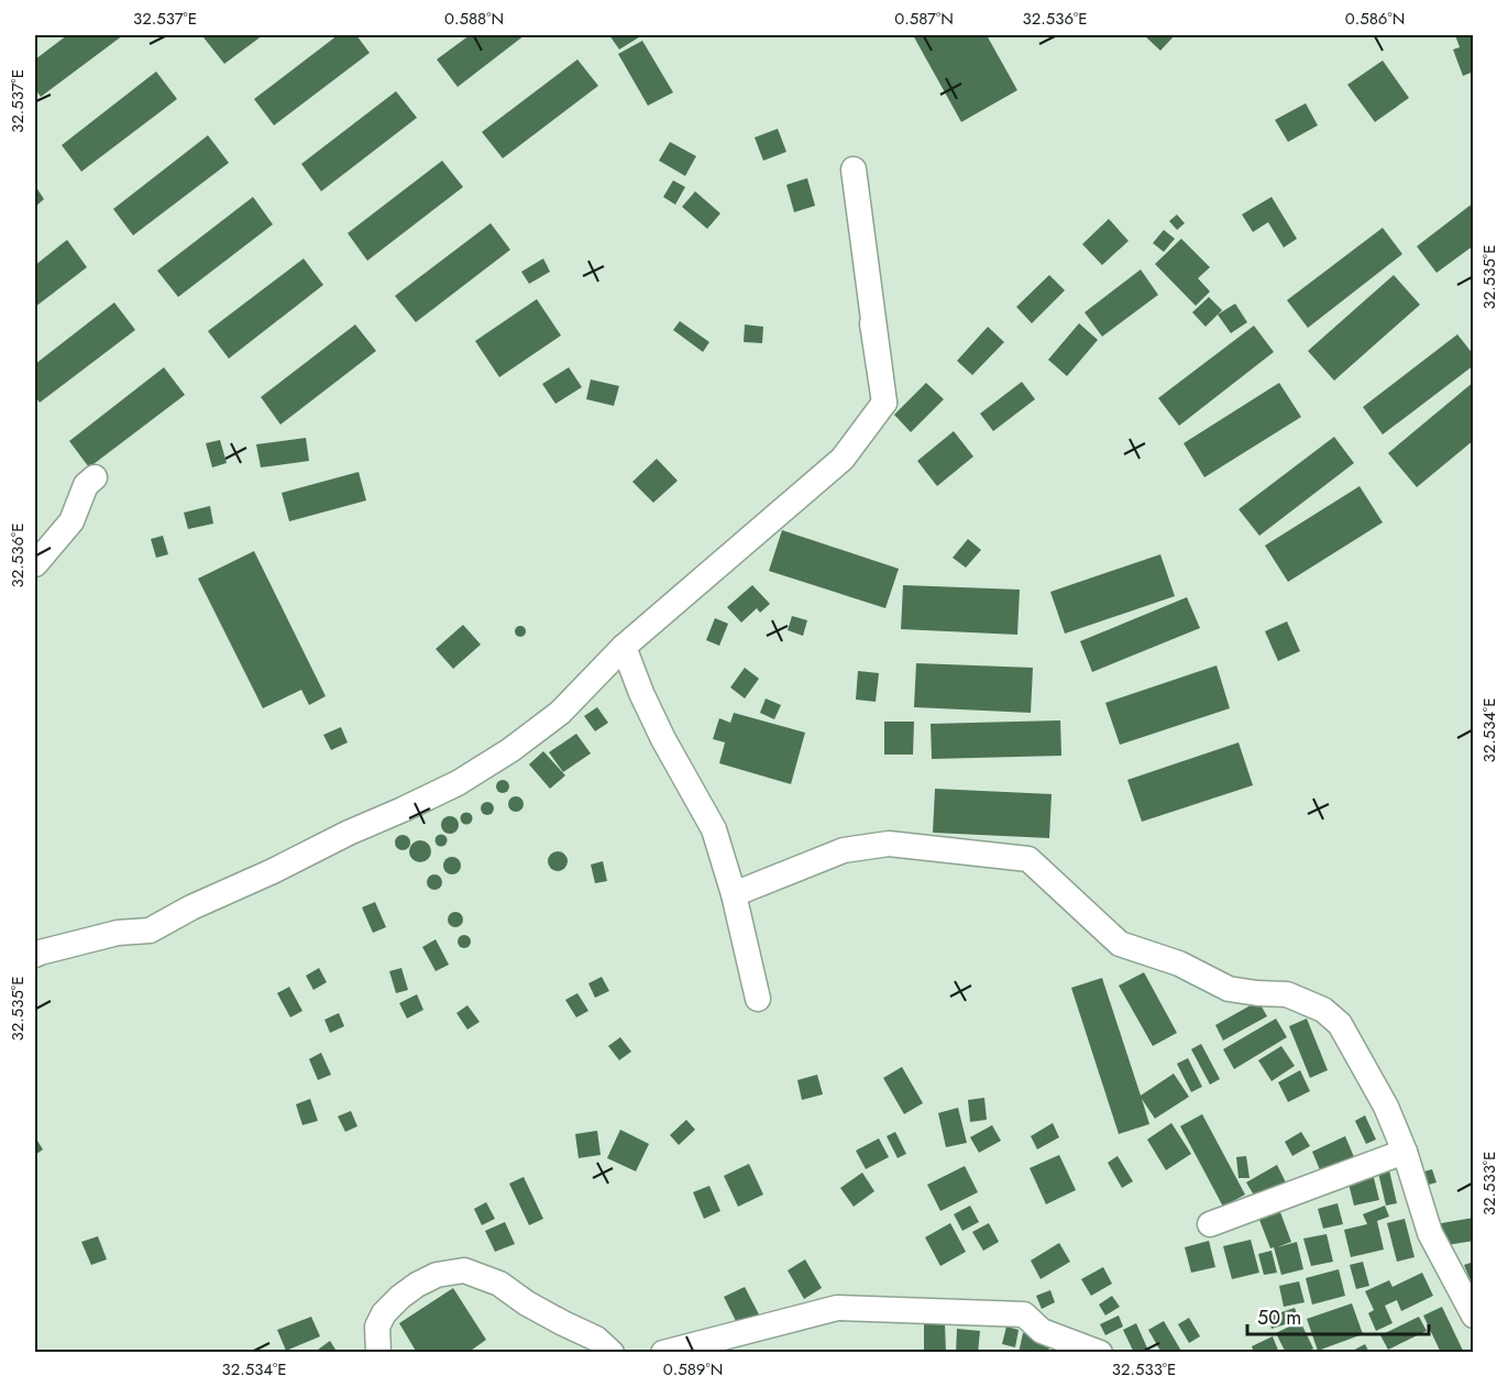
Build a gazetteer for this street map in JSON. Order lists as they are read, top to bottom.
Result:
{
  "scale_bar": "50 m",
  "coordinates": [
    "32.537°E",
    "0.588°N",
    "0.587°N",
    "32.536°E",
    "0.586°N",
    "32.535°E",
    "32.534°E",
    "32.533°E",
    "0.589°N"
  ]
}
